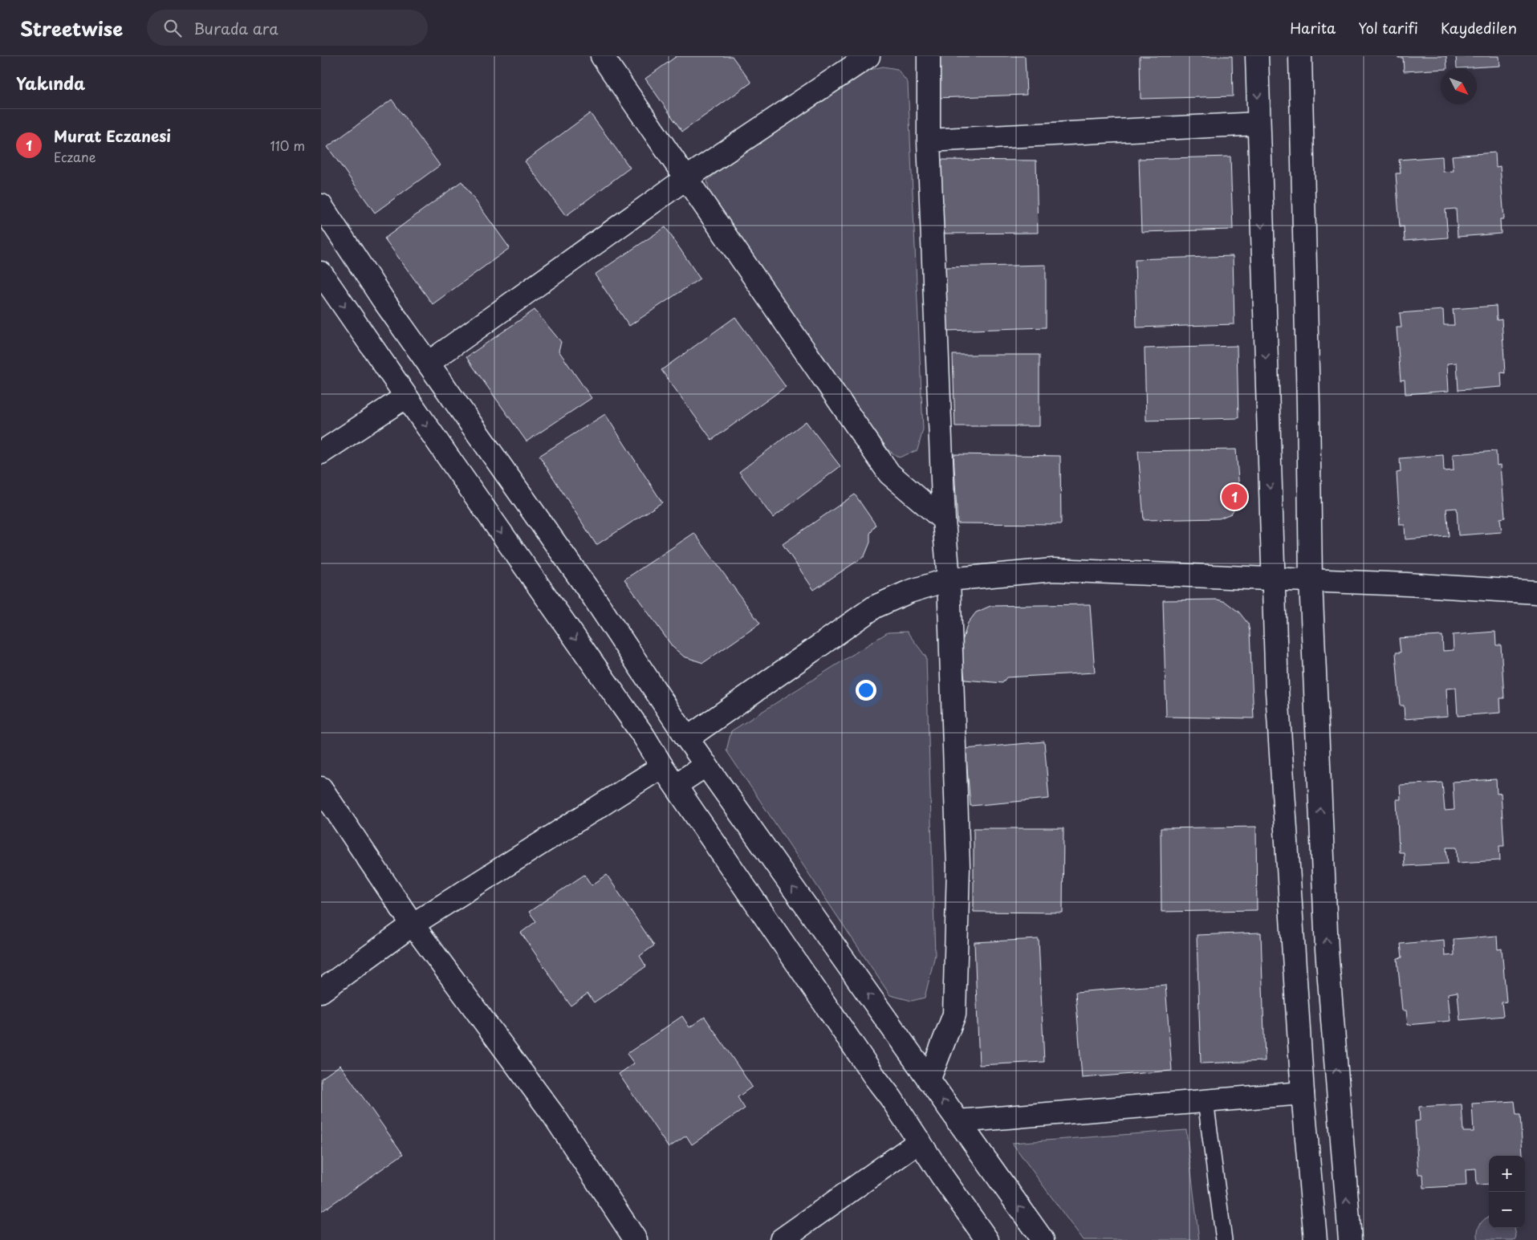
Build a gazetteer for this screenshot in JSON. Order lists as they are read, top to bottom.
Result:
{
  "north": "bottom right",
  "page": {
    "header": "Streetwise",
    "search": "Burada ara",
    "nav": ["Harita", "Yol tarifi", "Kaydedilen"],
    "heading": "Yakında",
    "list": [
      {
        "mark": "1",
        "name": "Murat Eczanesi",
        "note": "Eczane",
        "value": "110 m"
      }
    ],
    "pins": "1",
    "map_buttons": ["+", "−"]
  }
}
